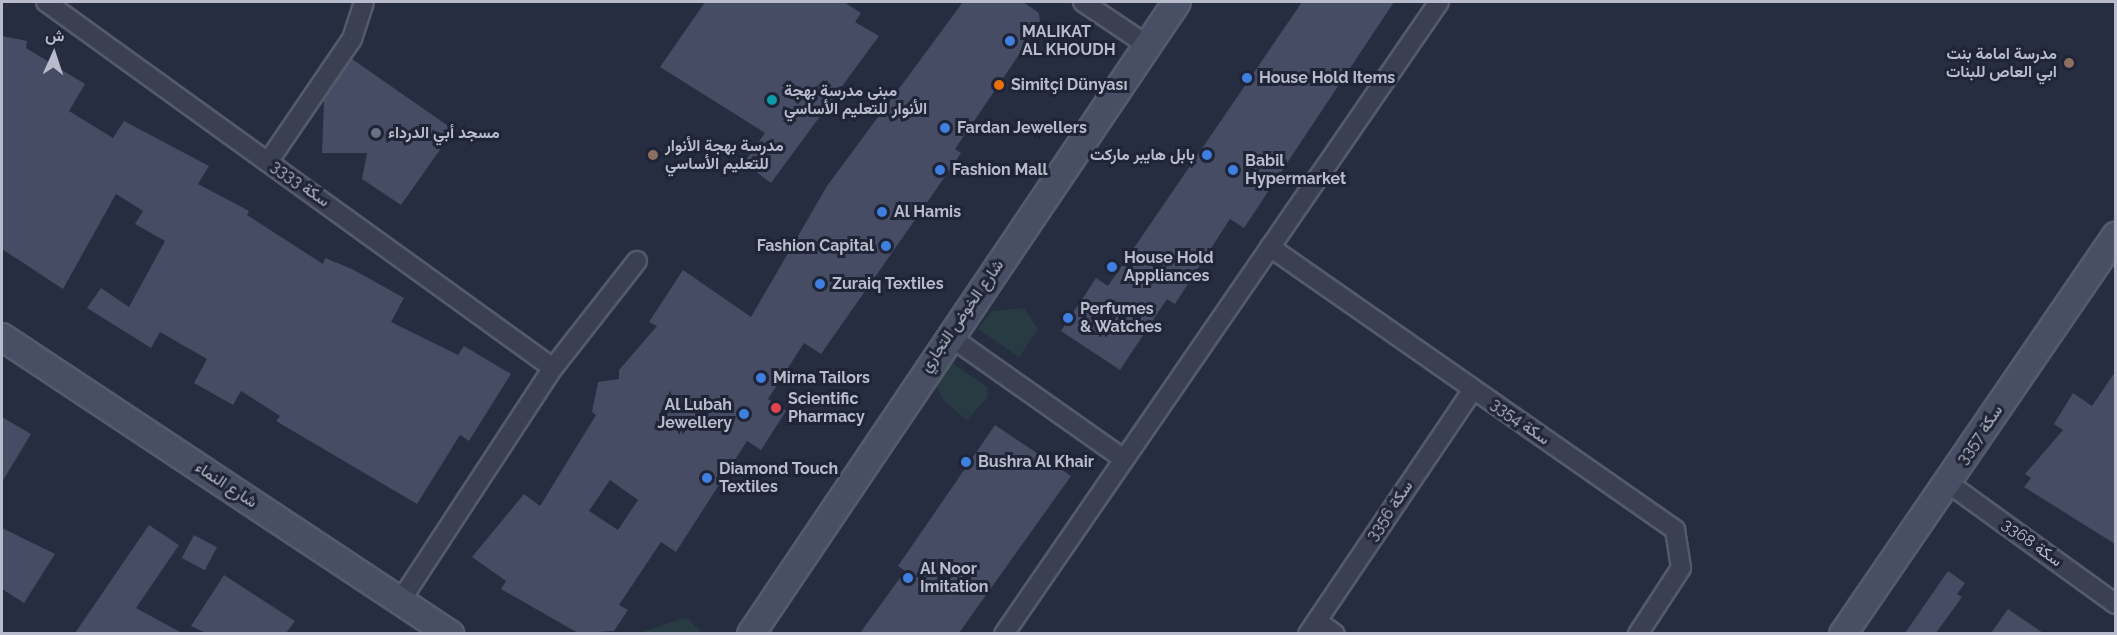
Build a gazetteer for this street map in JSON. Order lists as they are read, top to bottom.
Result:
{
  "streets": {
    "street": [
      "سكة 3333",
      "شارع الخوض التجاري",
      "سكة 3354",
      "سكة 3357",
      "شارع النماء",
      "سكة 3356",
      "سكة 3368"
    ]
  },
  "crossings": [
    ["سكة 3354", "سكة 3356"],
    ["سكة 3357", "سكة 3368"]
  ],
  "places": [
    "MALIKAT AL KHOUDH",
    "مدرسة امامة بنت ابي العاص للبنات",
    "House Hold Items",
    "Simitçi Dünyası",
    "مبنى مدرسة بهجة الأنوار للتعليم الأساسي",
    "Fardan Jewellers",
    "مسجد أبي الدرداء",
    "مدرسة بهجة الأنوار للتعليم الأساسي",
    "بابل هايبر ماركت",
    "Fashion Mall",
    "Babil Hypermarket",
    "Al Hamis",
    "Fashion Capital",
    "House Hold Appliances",
    "Zuraiq Textiles",
    "Perfumes & Watches",
    "Mirna Tailors",
    "Scientific Pharmacy",
    "Al Lubah Jewellery",
    "Bushra Al Khair",
    "Diamond Touch Textiles",
    "Al Noor Imitation"
  ],
  "north": "top"
}
